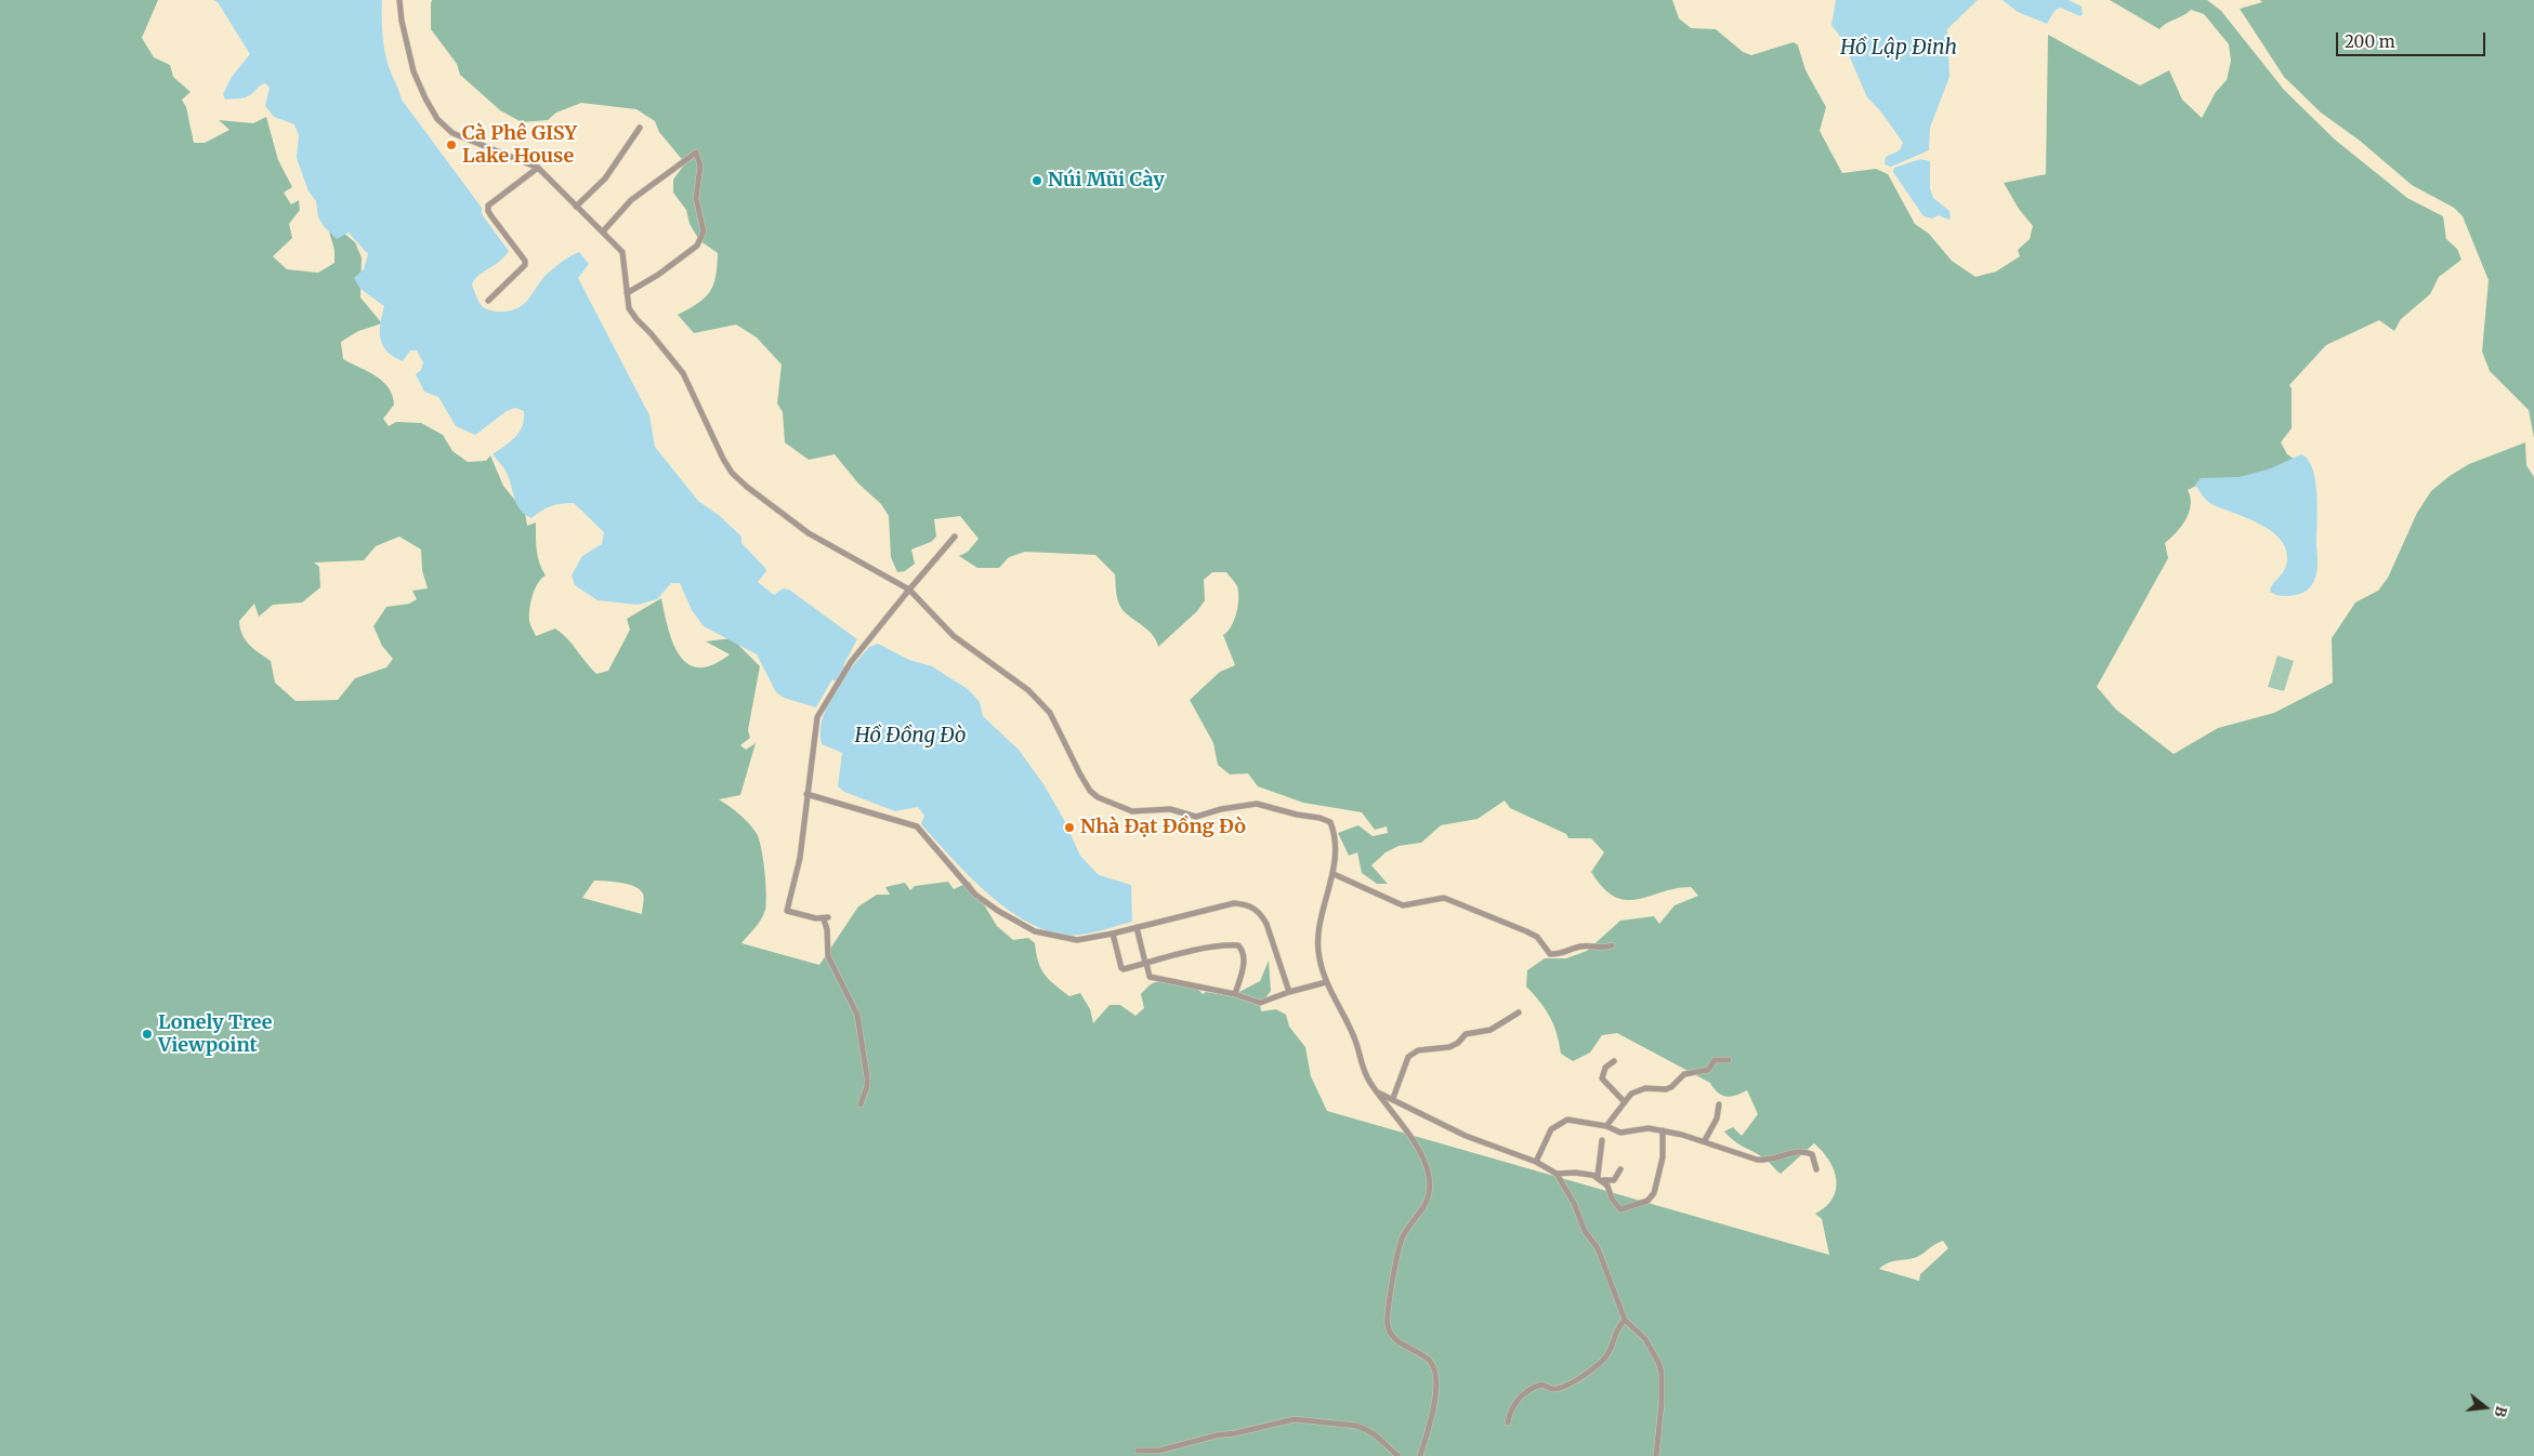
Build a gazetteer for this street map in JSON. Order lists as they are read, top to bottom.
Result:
{
  "water": ["Hồ Lập Đinh", "Hồ Đồng Đò"],
  "places": [
    "Cà Phê GISY Lake House",
    "Núi Mũi Cày",
    "Nhà Đạt Đồng Đò",
    "Lonely Tree Viewpoint"
  ],
  "scale_bar": "200 m",
  "north": "right"
}
